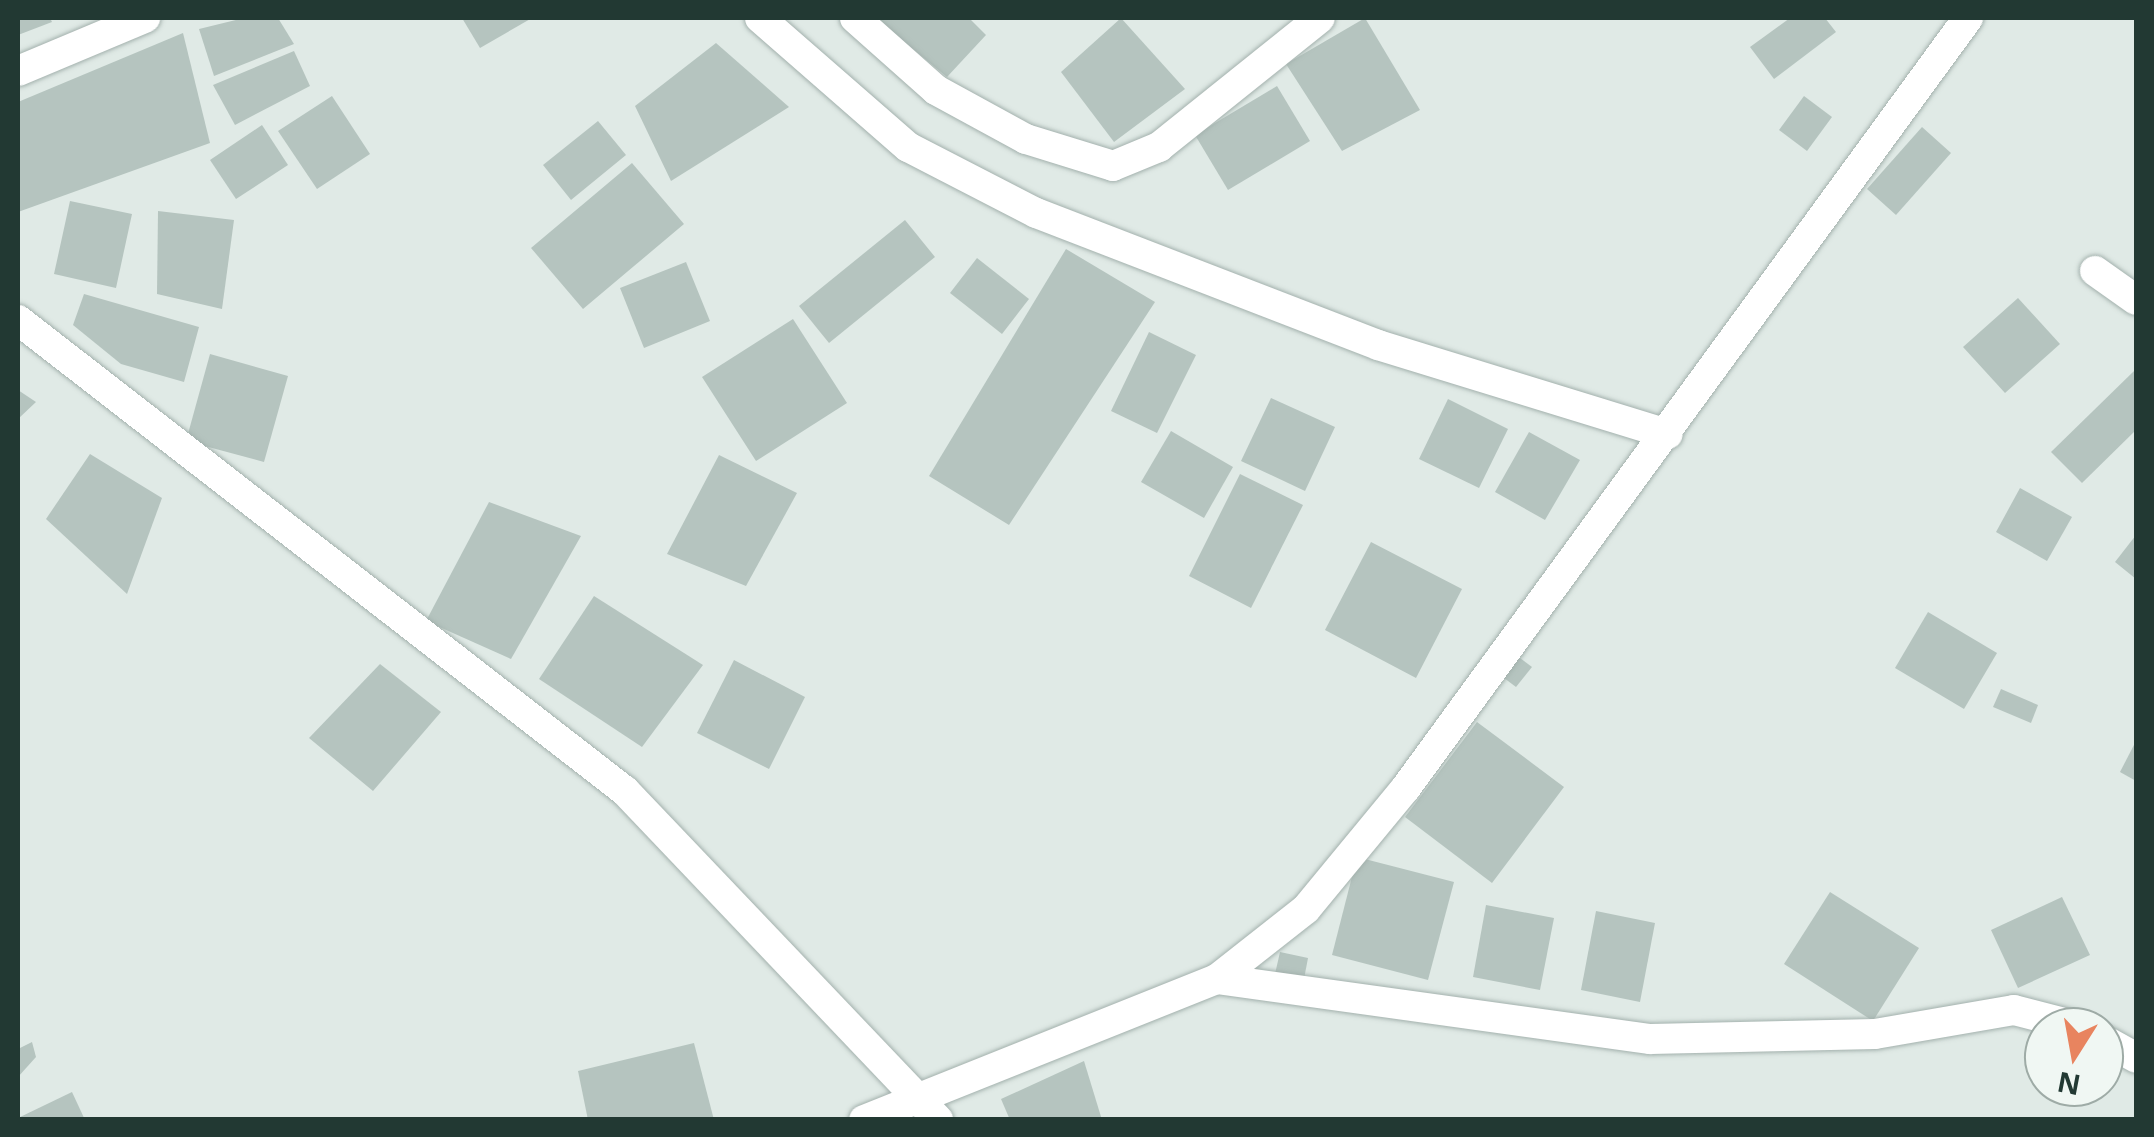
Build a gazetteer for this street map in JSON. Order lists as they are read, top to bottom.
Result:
{
  "north": "bottom"
}
